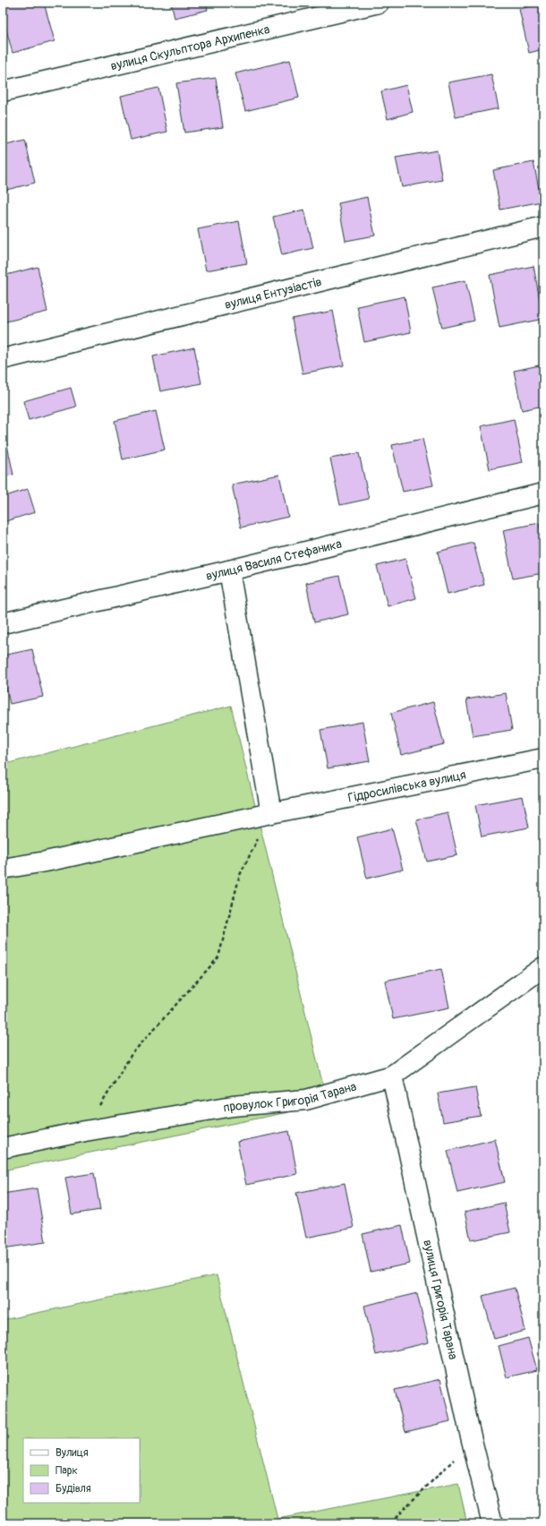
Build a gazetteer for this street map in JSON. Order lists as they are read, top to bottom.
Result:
{
  "streets": {
    "street": [
      "вулиця Скульптора Архипенка",
      "вулиця Ентузіастів",
      "вулиця Василя Стефаника",
      "Гідросилівська вулиця",
      "провулок Григорія Тарана",
      "вулиця Григорія Тарана"
    ]
  },
  "crossings": [
    ["провулок Григорія Тарана", "вулиця Григорія Тарана"]
  ],
  "legend": ["Вулиця", "Парк", "Будівля"]
}
